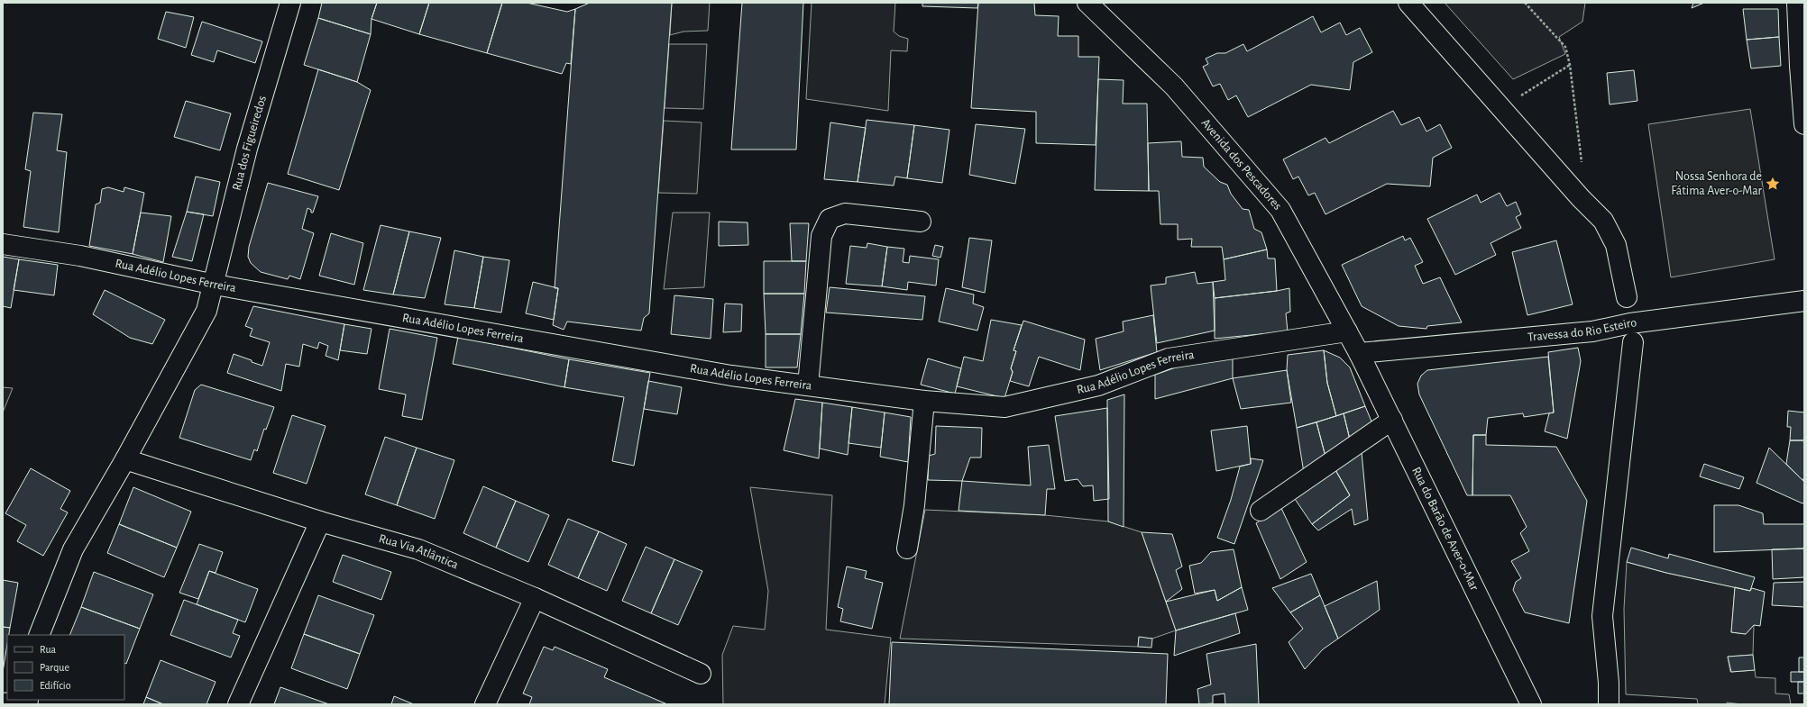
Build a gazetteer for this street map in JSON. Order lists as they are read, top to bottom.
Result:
{
  "streets": {
    "street": [
      "Rua dos Figueiredos",
      "Avenida dos Pescadores",
      "Rua Adélio Lopes Ferreira",
      "Travessa do Rio Esteiro",
      "Rua do Barão de Aver-o-Mar",
      "Rua Via Atlântica"
    ]
  },
  "crossings": [
    ["Rua dos Figueiredos", "Rua Adélio Lopes Ferreira"],
    ["Rua dos Figueiredos", "Rua Via Atlântica"],
    ["Avenida dos Pescadores", "Rua Adélio Lopes Ferreira"],
    ["Avenida dos Pescadores", "Travessa do Rio Esteiro"],
    ["Avenida dos Pescadores", "Rua do Barão de Aver-o-Mar"],
    ["Travessa do Rio Esteiro", "Rua do Barão de Aver-o-Mar"]
  ],
  "places": {
    "place": ["Nossa Senhora de Fátima Aver-o-Mar"]
  },
  "legend": ["Rua", "Parque", "Edifício"]
}
